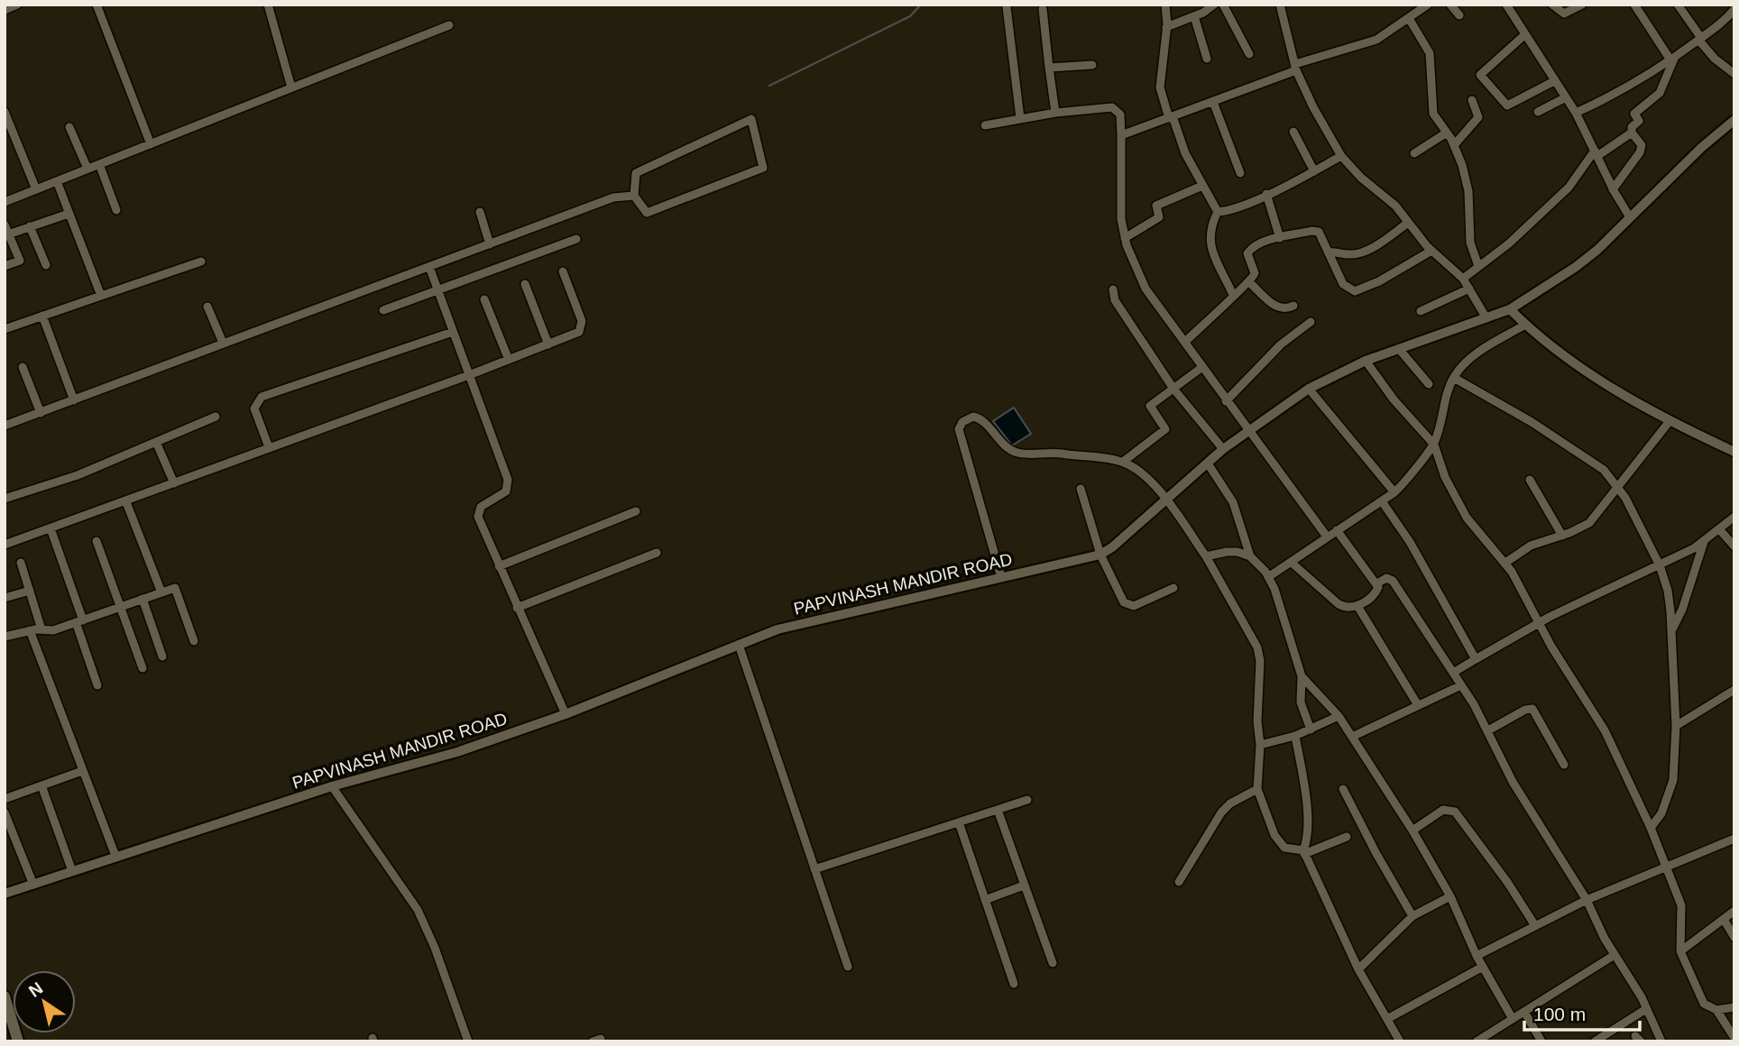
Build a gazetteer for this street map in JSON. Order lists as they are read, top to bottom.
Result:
{
  "streets": {
    "street": ["PAPVINASH MANDIR ROAD"]
  },
  "scale_bar": "100 m",
  "north": "top left"
}
